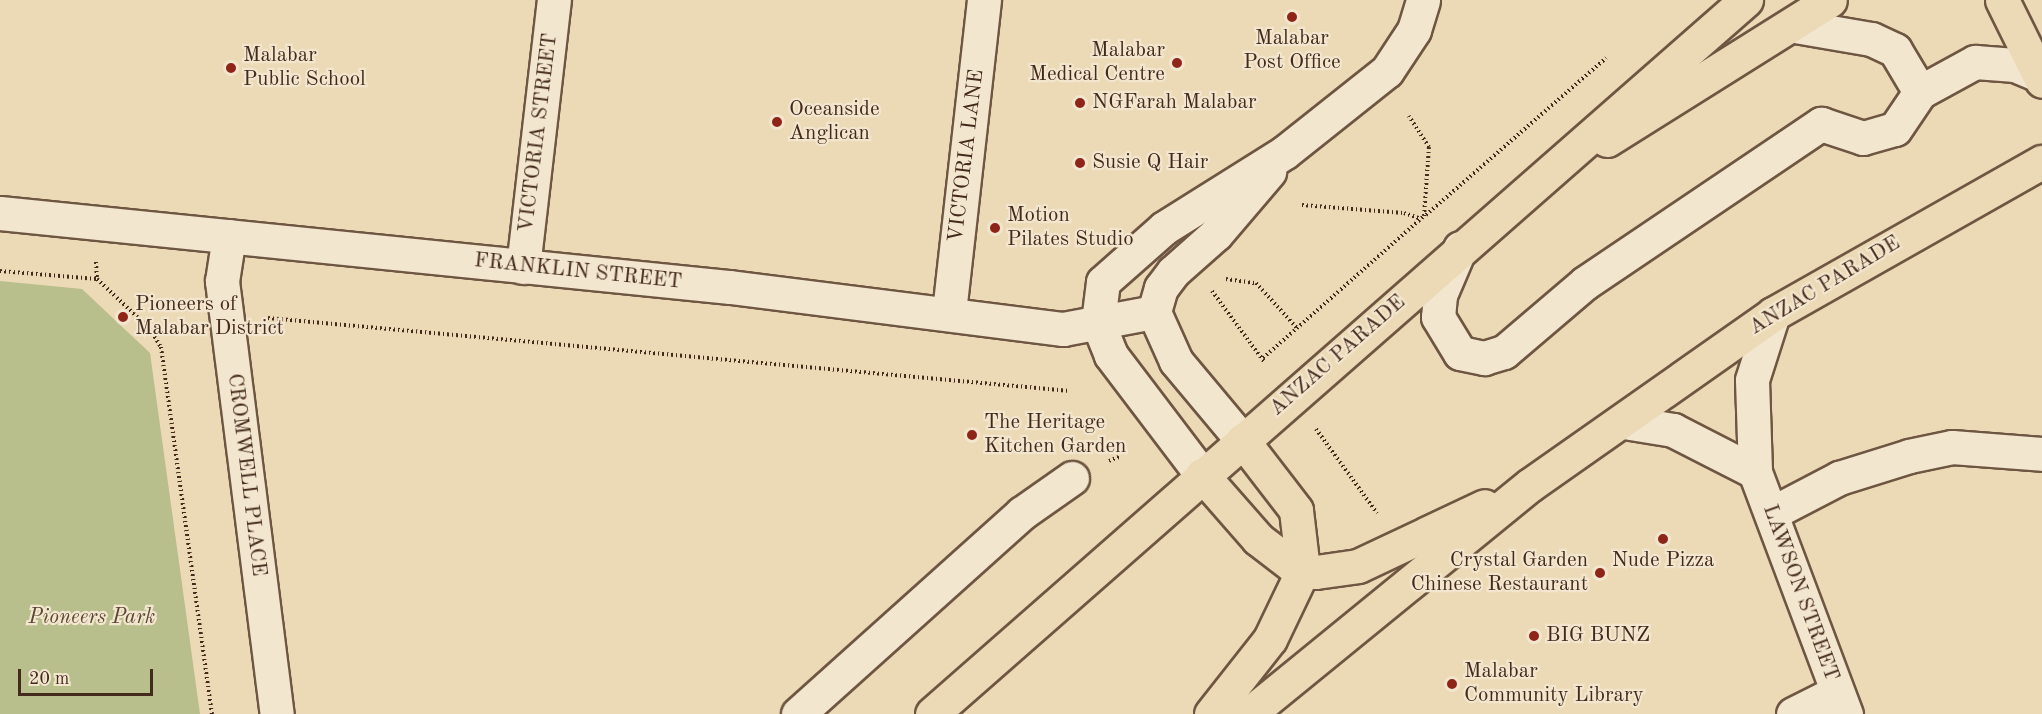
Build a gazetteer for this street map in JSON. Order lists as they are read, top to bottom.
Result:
{
  "streets": {
    "main road": ["ANZAC PARADE"],
    "street": [
      "VICTORIA STREET",
      "VICTORIA LANE",
      "FRANKLIN STREET",
      "CROMWELL PLACE",
      "LAWSON STREET"
    ]
  },
  "crossings": [
    ["VICTORIA STREET", "FRANKLIN STREET"],
    ["VICTORIA LANE", "FRANKLIN STREET"],
    ["FRANKLIN STREET", "CROMWELL PLACE"],
    ["ANZAC PARADE", "LAWSON STREET"]
  ],
  "parks": ["Pioneers Park"],
  "places": [
    "Malabar Post Office",
    "Malabar Medical Centre",
    "Malabar Public School",
    "NGFarah Malabar",
    "Oceanside Anglican",
    "Susie Q Hair",
    "Motion Pilates Studio",
    "Pioneers of Malabar District",
    "The Heritage Kitchen Garden",
    "Nude Pizza",
    "Crystal Garden Chinese Restaurant",
    "BIG BUNZ",
    "Malabar Community Library"
  ],
  "scale_bar": "20 m"
}
